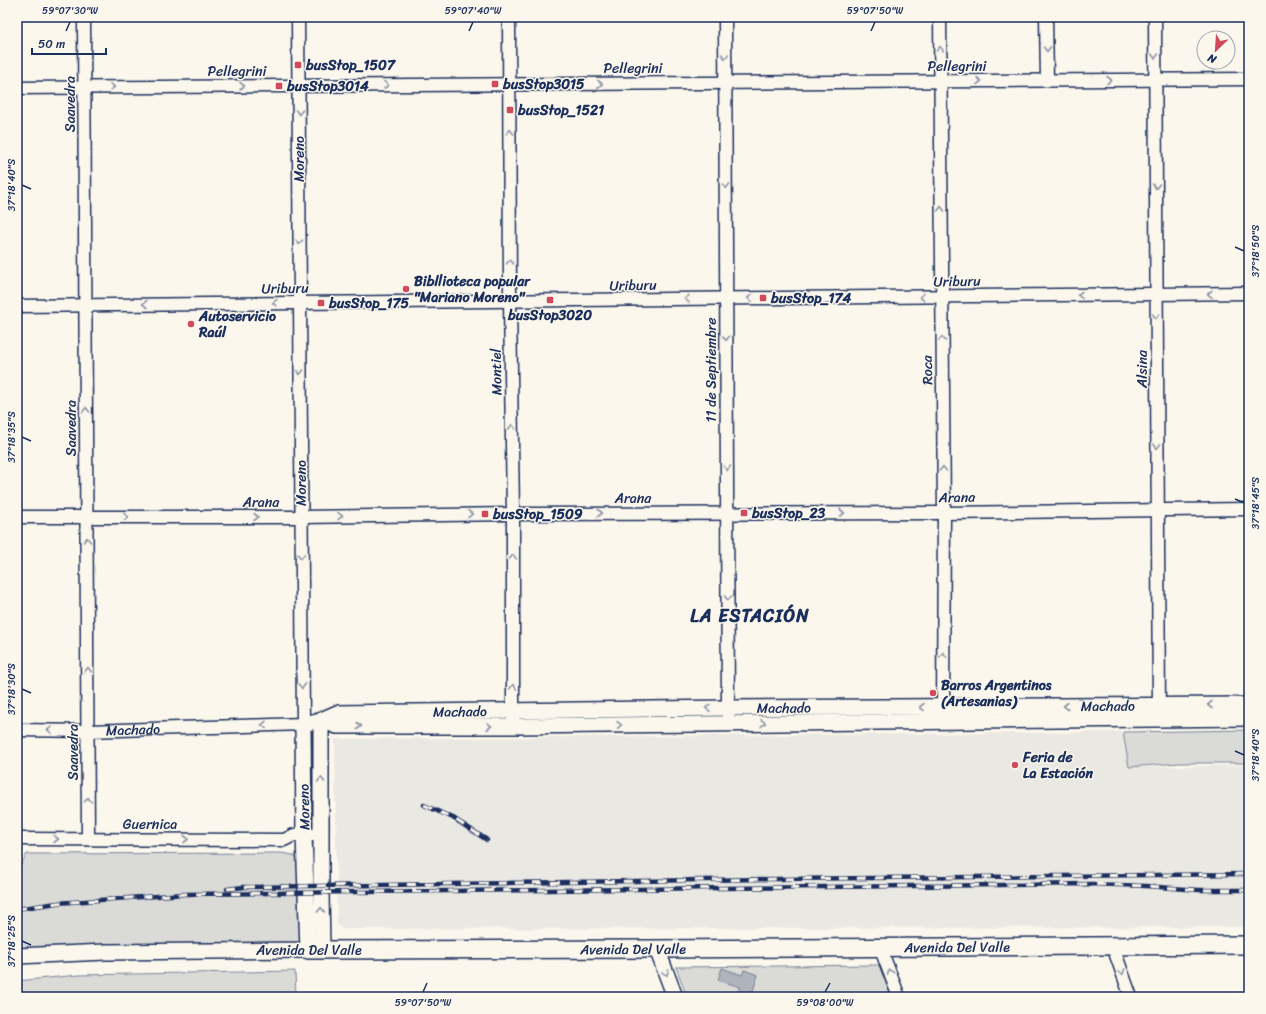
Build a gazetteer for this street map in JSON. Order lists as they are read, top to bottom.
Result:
{
  "streets": {
    "main road": ["Avenida Del Valle"],
    "street": [
      "Pellegrini",
      "Saavedra",
      "Moreno",
      "Uriburu",
      "Alsina",
      "11 de Septiembre",
      "Roca",
      "Montiel",
      "Arana",
      "Machado",
      "Guernica"
    ]
  },
  "crossings": [
    ["Pellegrini", "Saavedra"],
    ["Pellegrini", "Moreno"],
    ["Pellegrini", "Alsina"],
    ["Pellegrini", "11 de Septiembre"],
    ["Pellegrini", "Roca"],
    ["Pellegrini", "Montiel"],
    ["Saavedra", "Uriburu"],
    ["Saavedra", "Arana"],
    ["Saavedra", "Machado"],
    ["Saavedra", "Guernica"],
    ["Moreno", "Uriburu"],
    ["Moreno", "Arana"],
    ["Moreno", "Machado"],
    ["Moreno", "Guernica"],
    ["Moreno", "Avenida Del Valle"],
    ["Uriburu", "Alsina"],
    ["Uriburu", "11 de Septiembre"],
    ["Uriburu", "Roca"],
    ["Uriburu", "Montiel"],
    ["Alsina", "Arana"],
    ["Alsina", "Machado"],
    ["11 de Septiembre", "Arana"],
    ["11 de Septiembre", "Machado"],
    ["Roca", "Arana"],
    ["Roca", "Machado"],
    ["Montiel", "Arana"],
    ["Montiel", "Machado"]
  ],
  "one_way": [
    "Pellegrini",
    "Saavedra",
    "Uriburu",
    "Alsina",
    "11 de Septiembre",
    "Roca",
    "Montiel",
    "Arana",
    "Guernica"
  ],
  "districts": ["LA ESTACIÓN"],
  "places": {
    "transit": [
      "busStop_1507",
      "busStop3015",
      "busStop3014",
      "busStop_1521",
      "busStop_174",
      "busStop3020",
      "busStop_175",
      "busStop_23",
      "busStop_1509"
    ],
    "other": [
      "Bibllioteca popular \"Mariano Moreno\"",
      "Autoservicio Raúl",
      "Barros Argentinos (Artesanias)",
      "Feria de La Estación"
    ]
  },
  "scale_bar": "50 m",
  "north": "bottom left",
  "coordinates": [
    "59°07'30\"W",
    "59°07'40\"W",
    "59°07'50\"W",
    "37°18'40\"S",
    "37°18'50\"S",
    "37°18'35\"S",
    "37°18'45\"S",
    "37°18'30\"S",
    "37°18'25\"S",
    "59°08'00\"W"
  ]
}
